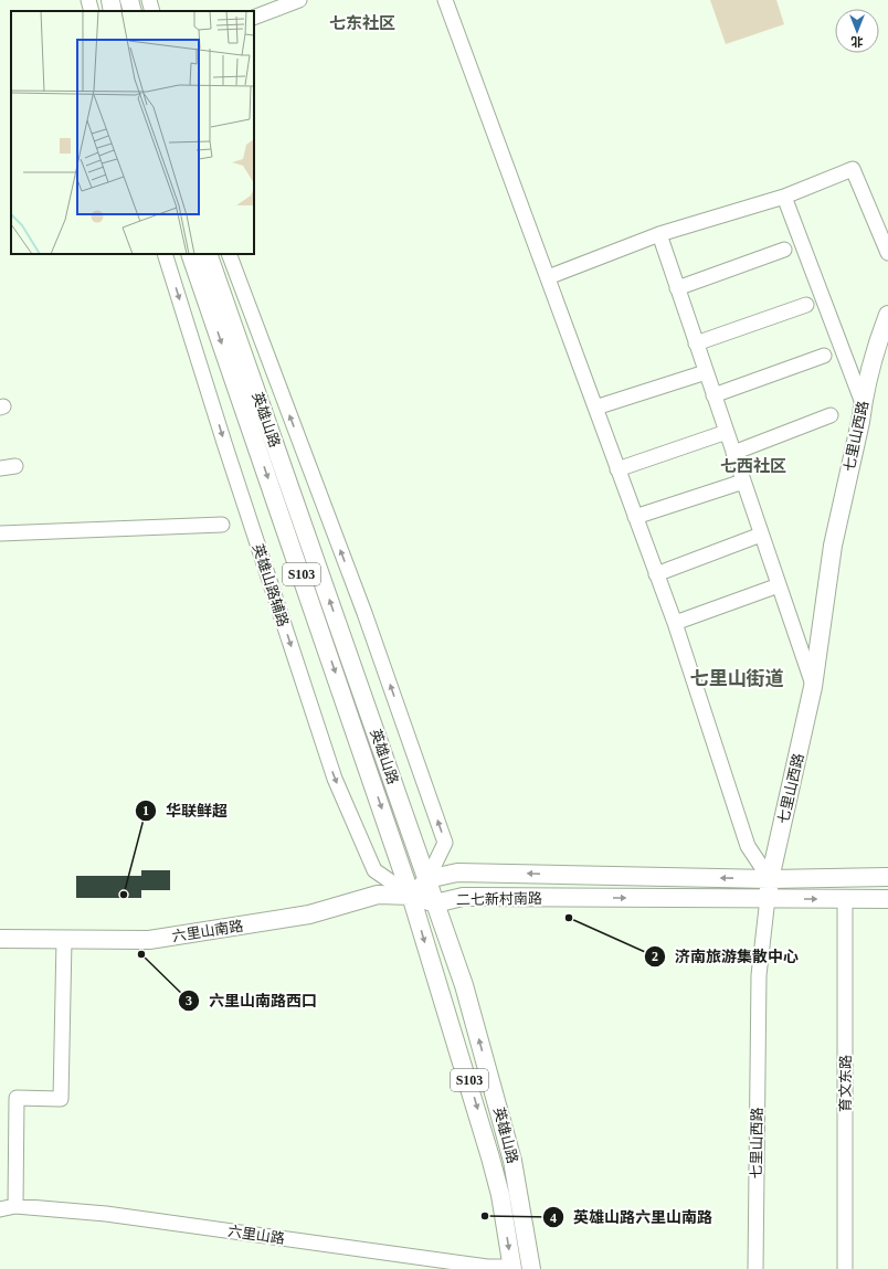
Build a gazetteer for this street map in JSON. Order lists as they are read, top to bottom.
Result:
{
  "streets": {
    "main road": [
      "英雄山路",
      "七里山西路",
      "S103",
      "二七新村南路",
      "六里山南路"
    ],
    "street": ["英雄山路辅路", "育文东路", "六里山路"]
  },
  "crossings": [
    ["英雄山路", "英雄山路辅路"],
    ["英雄山路", "二七新村南路"],
    ["英雄山路", "六里山南路"],
    ["英雄山路", "六里山路"],
    ["七里山西路", "二七新村南路"],
    ["英雄山路辅路", "二七新村南路"],
    ["英雄山路辅路", "六里山南路"],
    ["二七新村南路", "六里山南路"],
    ["二七新村南路", "育文东路"]
  ],
  "districts": ["七东社区", "七西社区", "七里山街道"],
  "places": [
    "华联鲜超",
    "济南旅游集散中心",
    "六里山南路西口",
    "英雄山路六里山南路"
  ],
  "north": "bottom"
}
